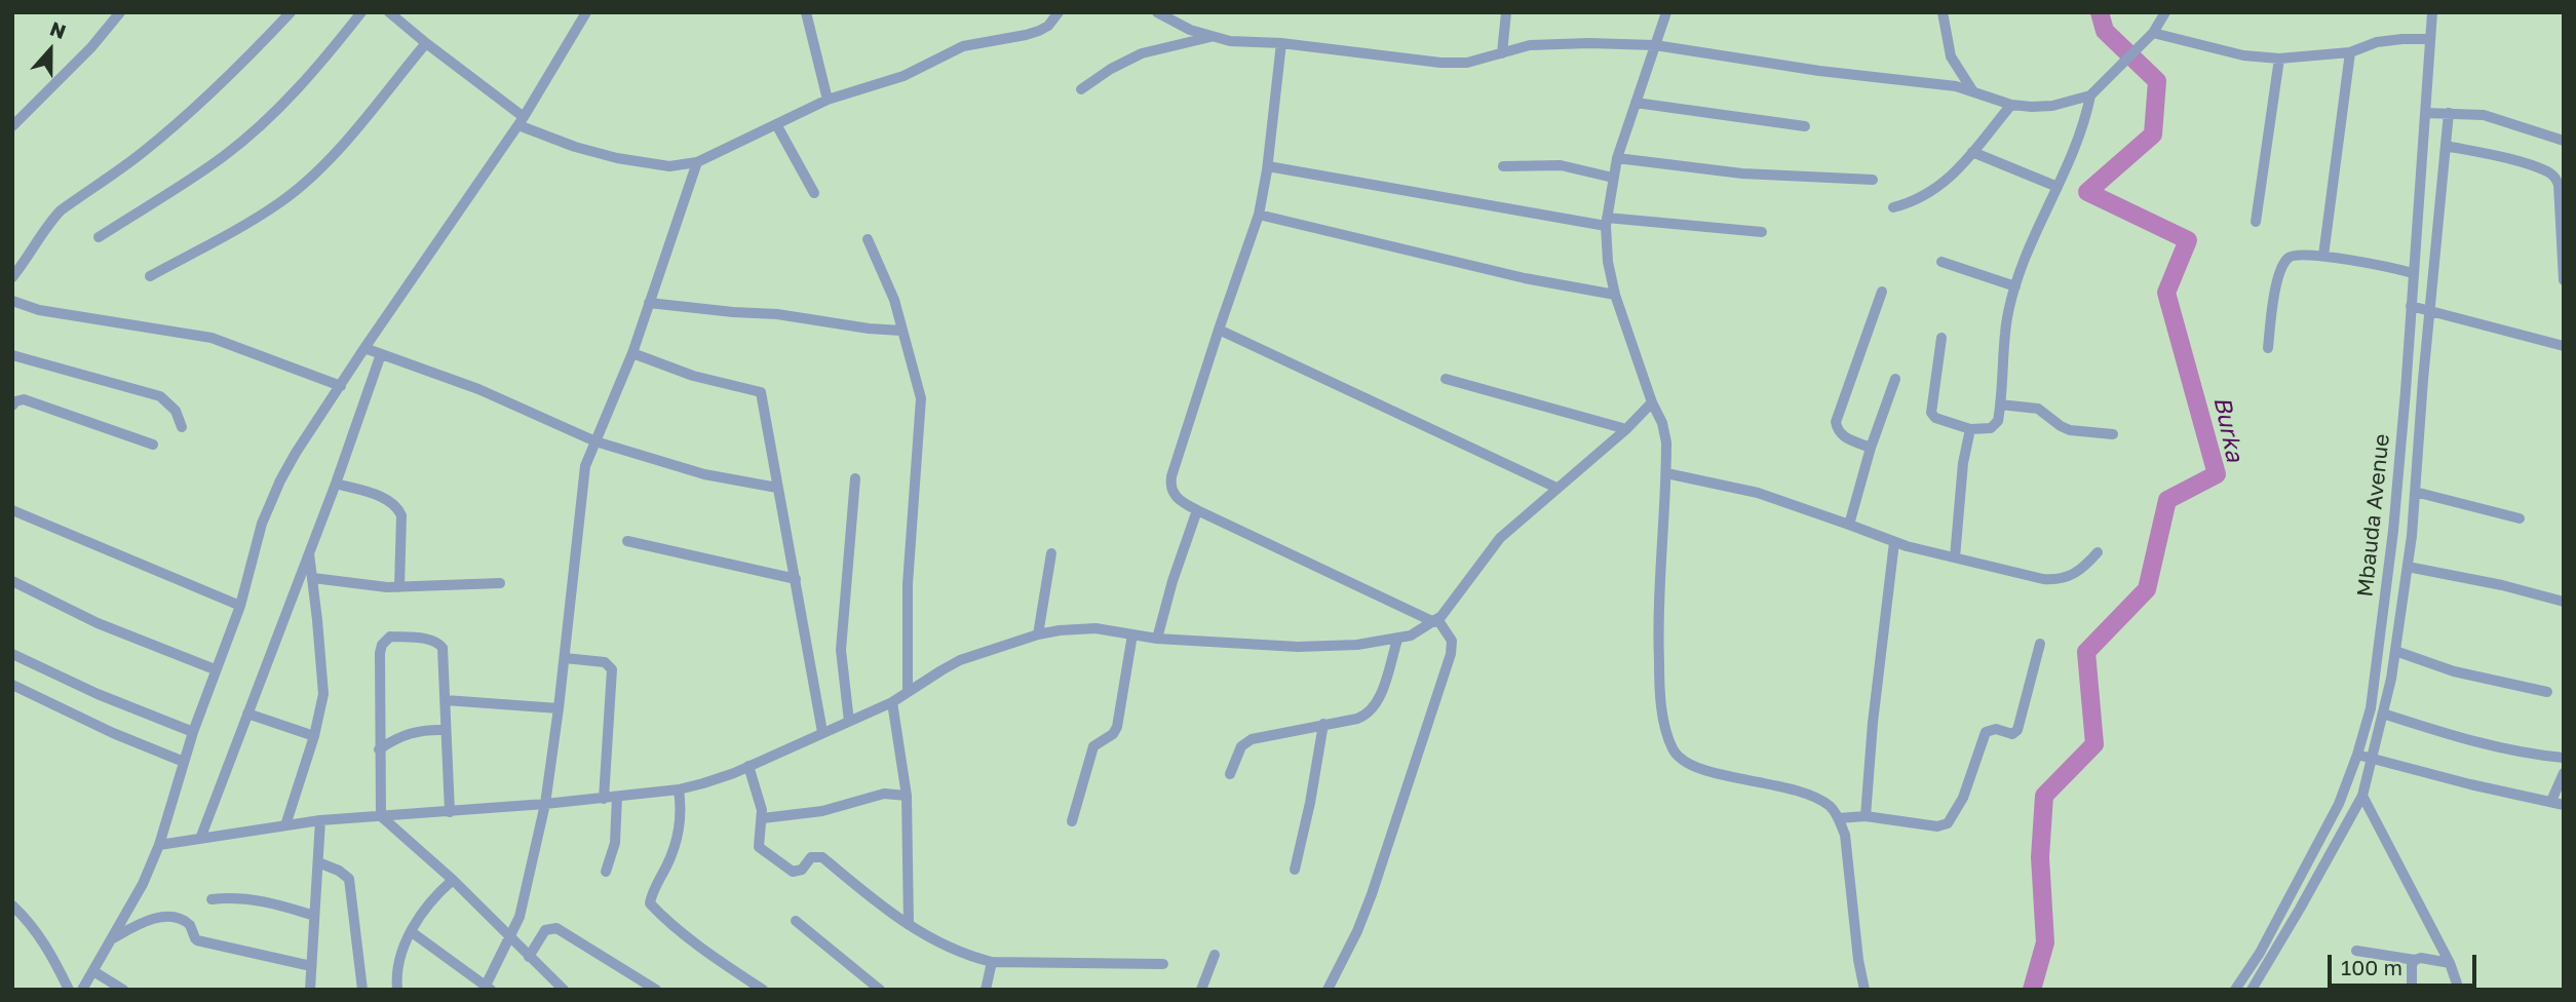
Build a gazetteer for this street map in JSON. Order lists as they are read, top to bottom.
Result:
{
  "streets": {
    "street": ["Mbauda Avenue"]
  },
  "water": ["Burka"],
  "scale_bar": "100 m",
  "north": "top"
}
